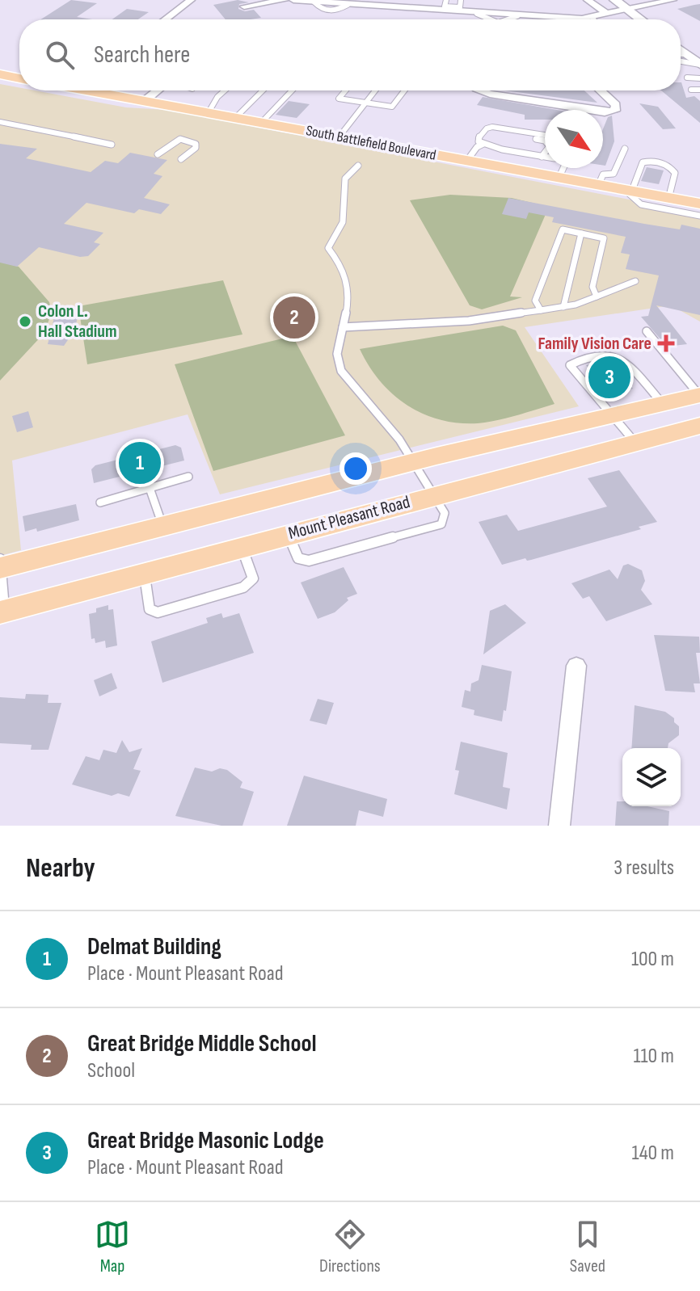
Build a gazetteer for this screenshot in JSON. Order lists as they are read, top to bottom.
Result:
{
  "streets": {
    "main road": ["South Battlefield Boulevard", "Mount Pleasant Road"]
  },
  "places": {
    "other": ["Colon L. Hall Stadium"],
    "health": ["Family Vision Care"]
  },
  "north": "bottom right",
  "page": {
    "search": "Search here",
    "pins": ["2", "3", "1"],
    "heading": ["Nearby", "3 results"],
    "list": [
      {
        "mark": "1",
        "name": "Delmat Building",
        "note": "Place · Mount Pleasant Road",
        "value": "100 m"
      },
      {
        "mark": "2",
        "name": "Great Bridge Middle School",
        "note": "School",
        "value": "110 m"
      },
      {
        "mark": "3",
        "name": "Great Bridge Masonic Lodge",
        "note": "Place · Mount Pleasant Road",
        "value": "140 m"
      }
    ],
    "nav": ["Map", "Directions", "Saved"]
  }
}
